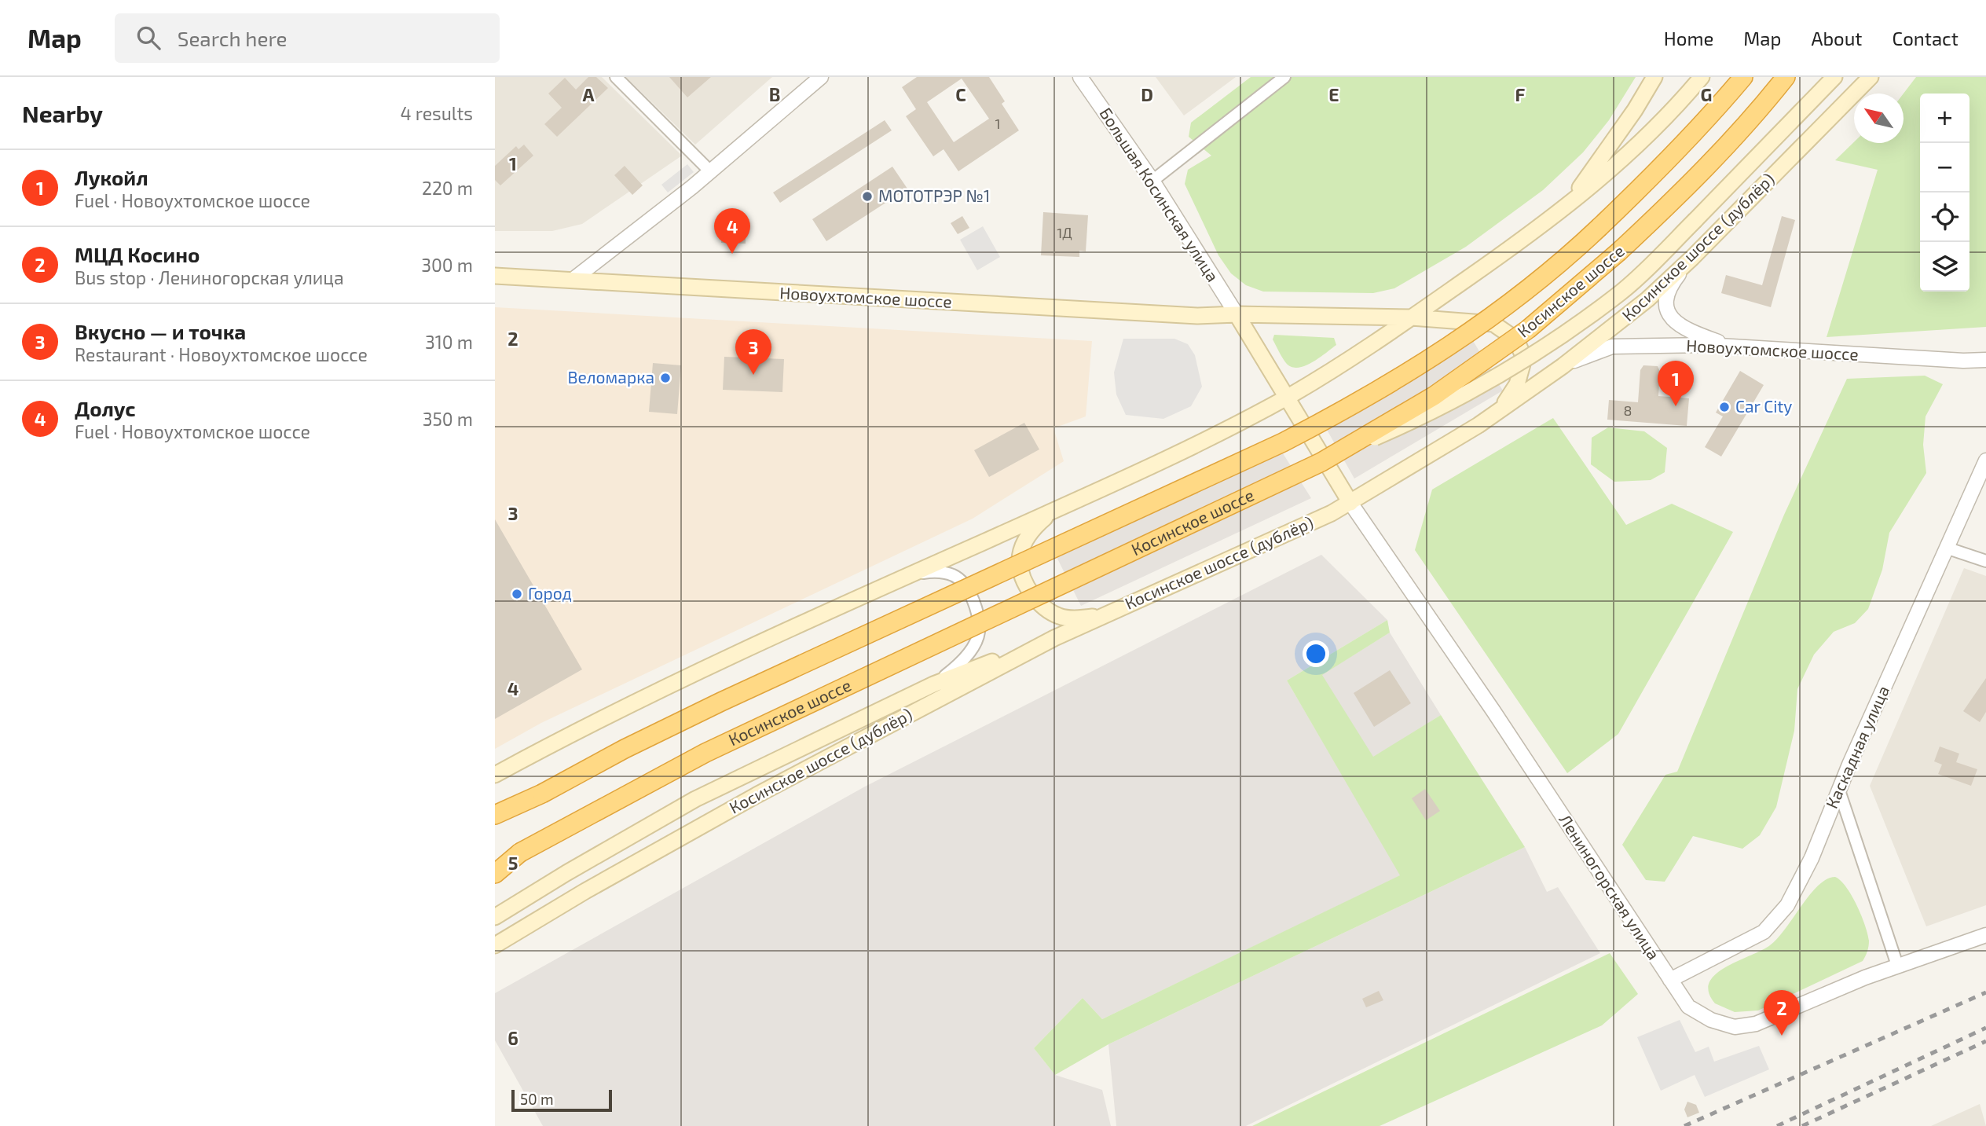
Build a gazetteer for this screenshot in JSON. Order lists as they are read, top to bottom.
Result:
{
  "streets": {
    "highway": ["Косинское шоссе"],
    "main road": ["Косинское шоссе (дублёр)", "Новоухтомское шоссе"],
    "street": ["Большая Косинская улица", "Каскадная улица", "Лениногорская улица"]
  },
  "crossings": [
    ["Большая Косинская улица", "Новоухтомское шоссе"],
    ["Косинское шоссе (дублёр)", "Новоухтомское шоссе"],
    ["Косинское шоссе (дублёр)", "Лениногорская улица"],
    ["Каскадная улица", "Лениногорская улица"]
  ],
  "places": [
    "МОТОТРЭР №1",
    "Веломарка",
    "Car City",
    "Город"
  ],
  "house_numbers": ["1", "1Д", "8"],
  "scale_bar": "50 m",
  "north": "top left",
  "page": {
    "header": "Map",
    "search": "Search here",
    "nav": [
      "Home",
      "Map",
      "About",
      "Contact"
    ],
    "heading": ["Nearby", "4 results"],
    "map_buttons": ["+", "−"],
    "list": [
      {
        "mark": "1",
        "name": "Лукойл",
        "note": "Fuel · Новоухтомское шоссе",
        "value": "220 m"
      },
      {
        "mark": "2",
        "name": "МЦД Косино",
        "note": "Bus stop · Лениногорская улица",
        "value": "300 m"
      },
      {
        "mark": "3",
        "name": "Вкусно — и точка",
        "note": "Restaurant · Новоухтомское шоссе",
        "value": "310 m"
      },
      {
        "mark": "4",
        "name": "Долус",
        "note": "Fuel · Новоухтомское шоссе",
        "value": "350 m"
      }
    ],
    "pins": [
      "4",
      "3",
      "1",
      "2"
    ],
    "scale": "50 m"
  },
  "grid": {
    "columns": [
      "A",
      "B",
      "C",
      "D",
      "E",
      "F",
      "G"
    ],
    "rows": [
      "1",
      "2",
      "3",
      "4",
      "5",
      "6"
    ]
  }
}
